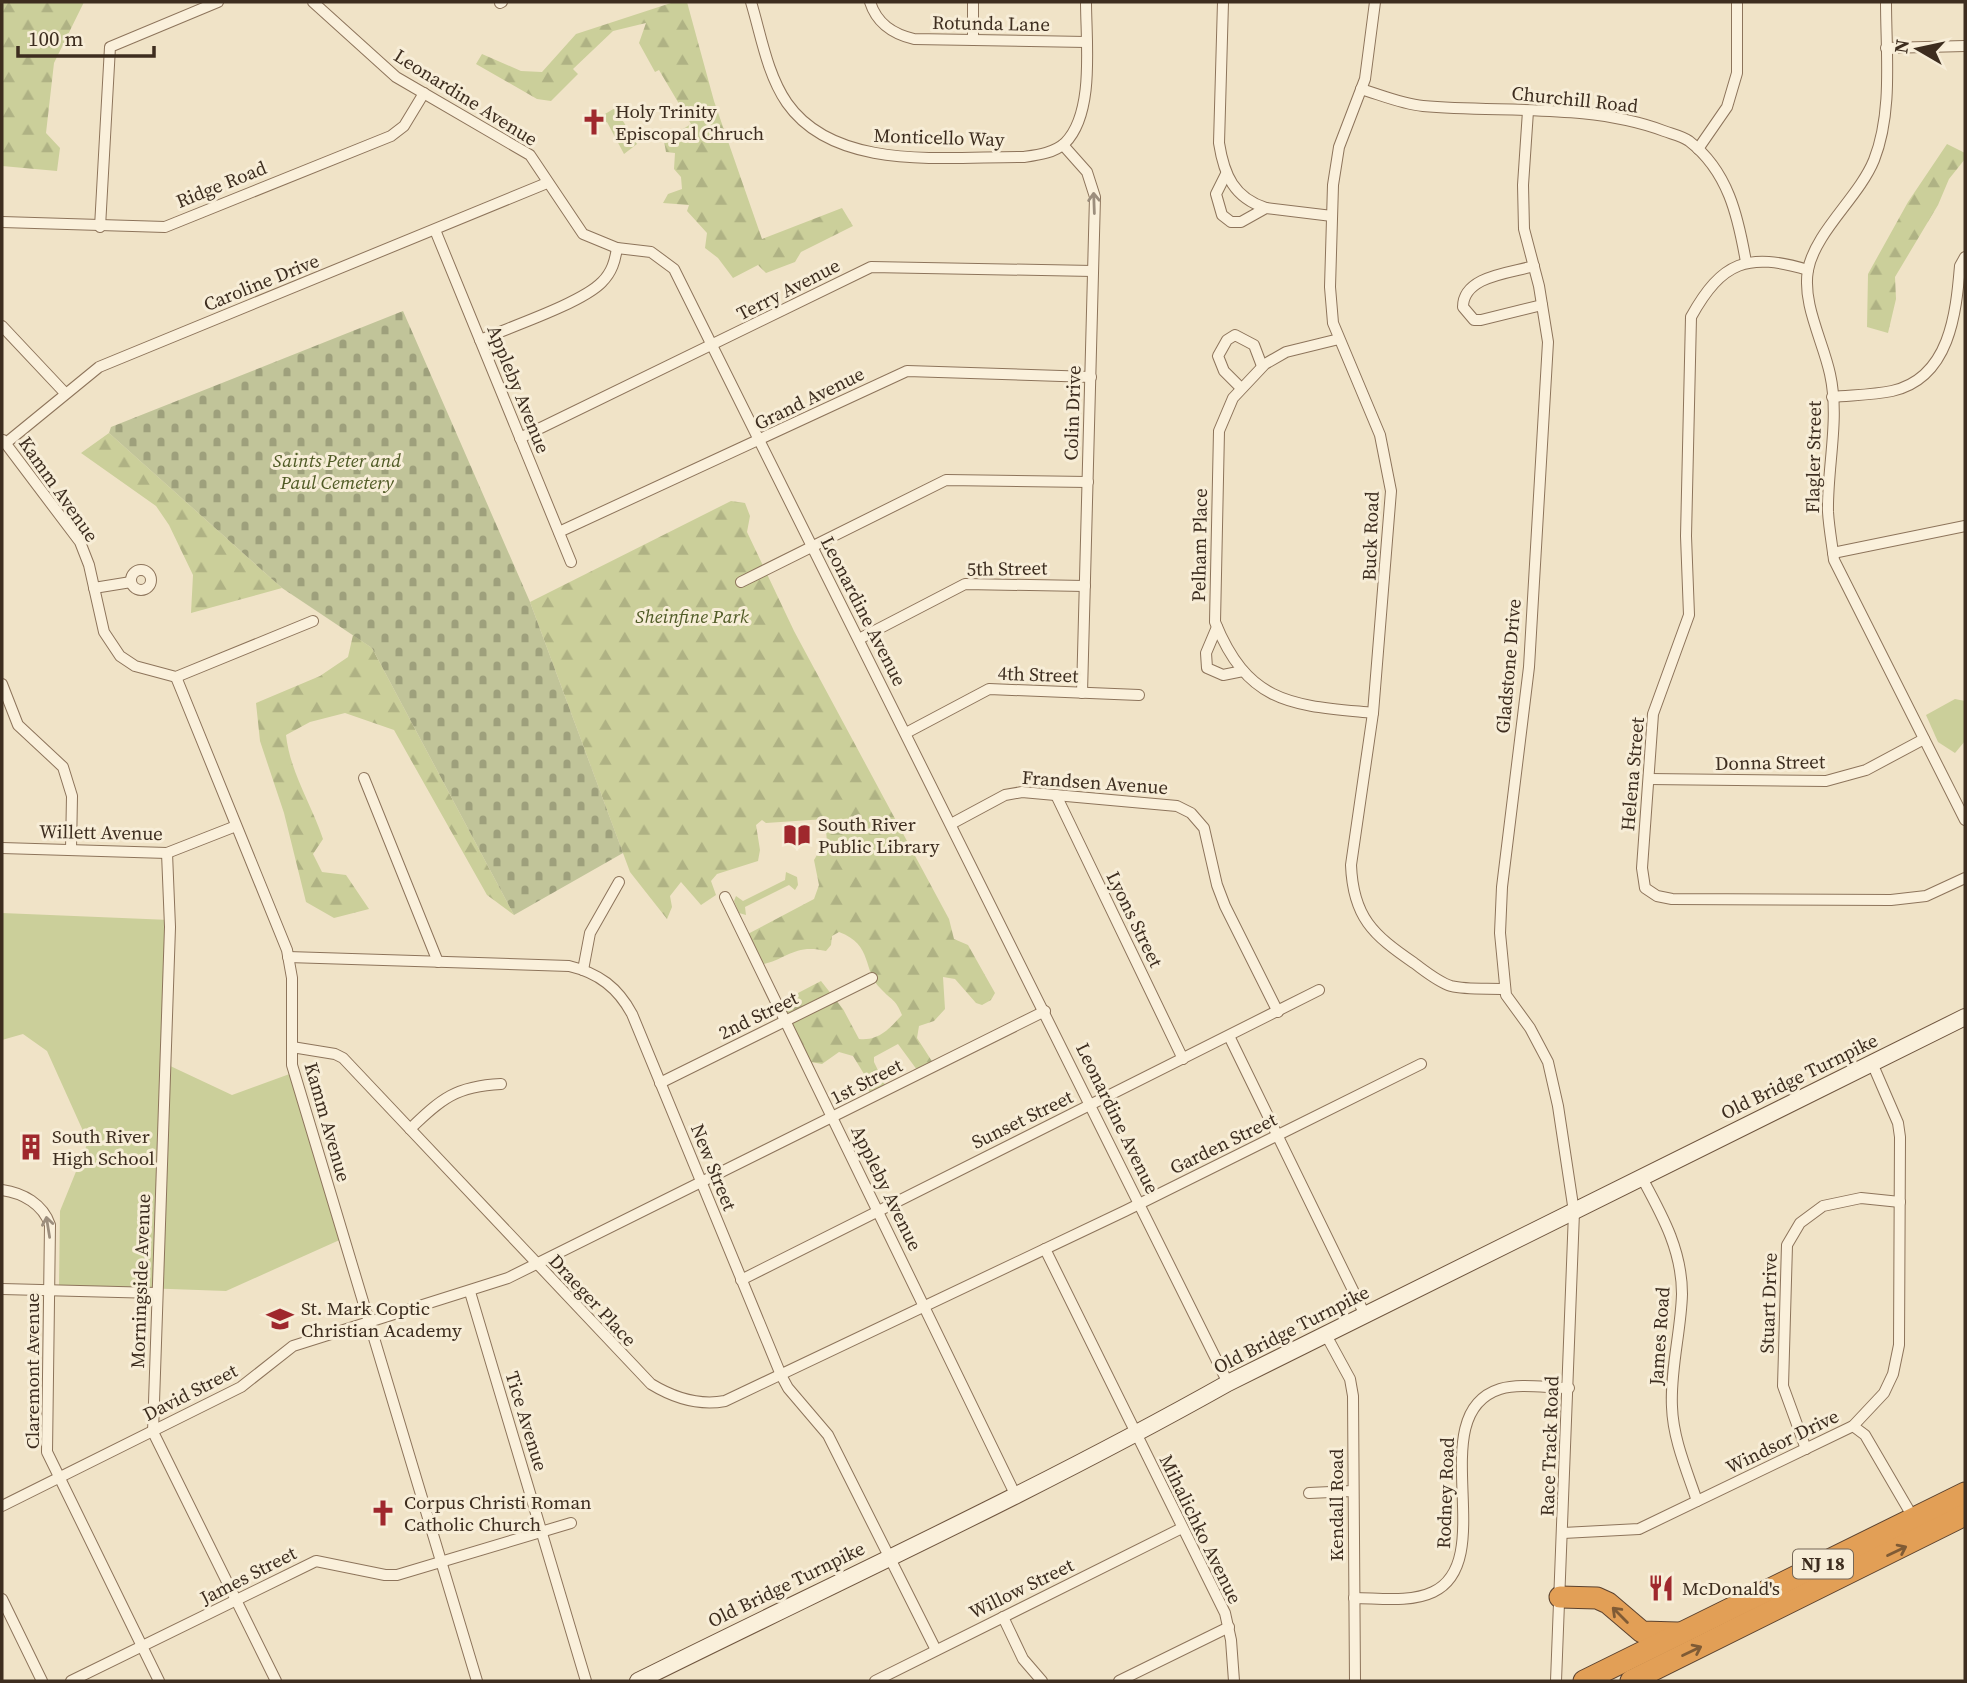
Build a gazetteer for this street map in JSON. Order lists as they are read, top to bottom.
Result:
{
  "streets": {
    "highway": ["NJ 18"],
    "street": [
      "Rotunda Lane",
      "Leonardine Avenue",
      "Churchill Road",
      "Monticello Way",
      "Ridge Road",
      "Caroline Drive",
      "Terry Avenue",
      "Appleby Avenue",
      "Grand Avenue",
      "Colin Drive",
      "Flagler Street",
      "Kamm Avenue",
      "Buck Road",
      "Pelham Place",
      "5th Street",
      "Gladstone Drive",
      "4th Street",
      "Donna Street",
      "Helena Street",
      "Frandsen Avenue",
      "Willett Avenue",
      "Lyons Street",
      "2nd Street",
      "Old Bridge Turnpike",
      "1st Street",
      "Sunset Street",
      "Garden Street",
      "New Street",
      "Morningside Avenue",
      "Draeger Place",
      "Stuart Drive",
      "James Road",
      "Claremont Avenue",
      "David Street",
      "Tice Avenue",
      "Windsor Drive",
      "Race Track Road",
      "Rodney Road",
      "Kendall Road",
      "Mihalichko Avenue",
      "James Street",
      "Willow Street"
    ]
  },
  "crossings": [
    ["Leonardine Avenue", "Ridge Road"],
    ["Leonardine Avenue", "Caroline Drive"],
    ["Leonardine Avenue", "Terry Avenue"],
    ["Leonardine Avenue", "Grand Avenue"],
    ["Leonardine Avenue", "5th Street"],
    ["Leonardine Avenue", "4th Street"],
    ["Leonardine Avenue", "Frandsen Avenue"],
    ["Leonardine Avenue", "Old Bridge Turnpike"],
    ["Leonardine Avenue", "1st Street"],
    ["Leonardine Avenue", "Sunset Street"],
    ["Leonardine Avenue", "Garden Street"],
    ["Churchill Road", "Buck Road"],
    ["Churchill Road", "Gladstone Drive"],
    ["Churchill Road", "Helena Street"],
    ["Monticello Way", "Colin Drive"],
    ["Caroline Drive", "Appleby Avenue"],
    ["Caroline Drive", "Kamm Avenue"],
    ["Terry Avenue", "Appleby Avenue"],
    ["Terry Avenue", "Colin Drive"],
    ["Appleby Avenue", "Grand Avenue"],
    ["Appleby Avenue", "2nd Street"],
    ["Appleby Avenue", "Old Bridge Turnpike"],
    ["Appleby Avenue", "1st Street"],
    ["Appleby Avenue", "Sunset Street"],
    ["Appleby Avenue", "Garden Street"],
    ["Appleby Avenue", "Draeger Place"],
    ["Grand Avenue", "Colin Drive"],
    ["Colin Drive", "5th Street"],
    ["Colin Drive", "4th Street"],
    ["Flagler Street", "Donna Street"],
    ["Kamm Avenue", "Willett Avenue"],
    ["Kamm Avenue", "New Street"],
    ["Kamm Avenue", "Draeger Place"],
    ["Kamm Avenue", "David Street"],
    ["Kamm Avenue", "James Street"],
    ["Buck Road", "Pelham Place"],
    ["Buck Road", "Gladstone Drive"],
    ["Gladstone Drive", "Old Bridge Turnpike"],
    ["Gladstone Drive", "Race Track Road"],
    ["Donna Street", "Helena Street"],
    ["Frandsen Avenue", "Lyons Street"],
    ["Frandsen Avenue", "Sunset Street"],
    ["Willett Avenue", "Morningside Avenue"],
    ["Lyons Street", "Sunset Street"],
    ["2nd Street", "New Street"],
    ["Old Bridge Turnpike", "New Street"],
    ["Old Bridge Turnpike", "James Road"],
    ["Old Bridge Turnpike", "Windsor Drive"],
    ["Old Bridge Turnpike", "Race Track Road"],
    ["Old Bridge Turnpike", "Kendall Road"],
    ["Old Bridge Turnpike", "Mihalichko Avenue"],
    ["1st Street", "New Street"],
    ["1st Street", "David Street"],
    ["Sunset Street", "New Street"],
    ["Garden Street", "Draeger Place"],
    ["Garden Street", "Mihalichko Avenue"],
    ["New Street", "Draeger Place"],
    ["New Street", "David Street"],
    ["New Street", "Willow Street"],
    ["Morningside Avenue", "David Street"],
    ["Morningside Avenue", "James Street"],
    ["Draeger Place", "David Street"],
    ["Stuart Drive", "Windsor Drive"],
    ["James Road", "Windsor Drive"],
    ["Claremont Avenue", "David Street"],
    ["Claremont Avenue", "James Street"],
    ["David Street", "Tice Avenue"],
    ["Tice Avenue", "James Street"],
    ["Windsor Drive", "Race Track Road"],
    ["Race Track Road", "Rodney Road"],
    ["Rodney Road", "Kendall Road"],
    ["Mihalichko Avenue", "Willow Street"]
  ],
  "parks": ["Saints Peter and Paul Cemetery", "Sheinfine Park"],
  "places": {
    "church": ["Holy Trinity Episcopal Chruch", "Corpus Christi Roman Catholic Church"],
    "library": ["South River Public Library"],
    "building": ["South River High School"],
    "school or university": ["St. Mark Coptic Christian Academy"],
    "restaurant": ["McDonald's"]
  },
  "scale_bar": "100 m",
  "north": "left"
}
